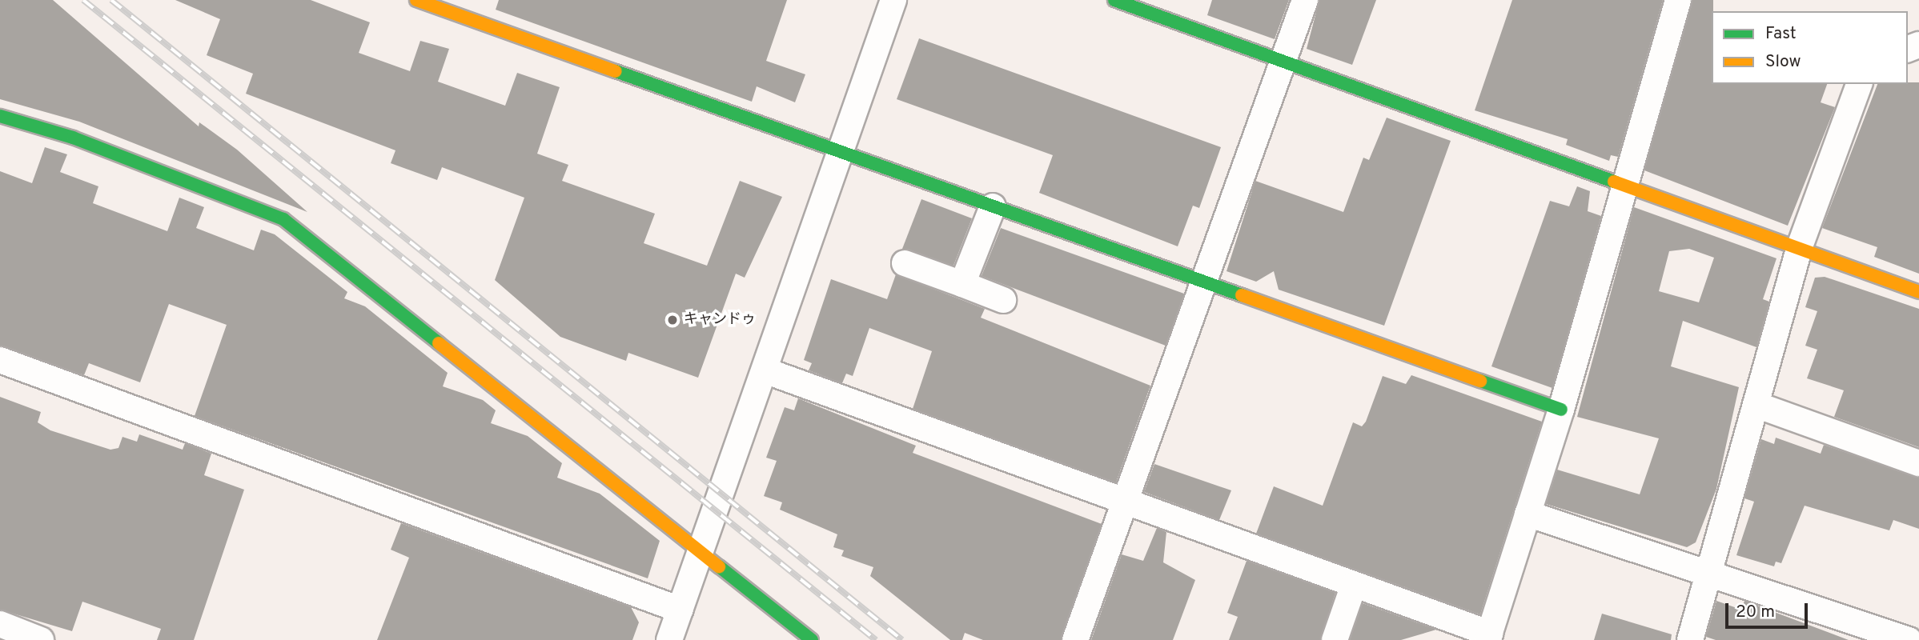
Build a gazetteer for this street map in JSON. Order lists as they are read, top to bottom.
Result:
{
  "places": ["キャンドゥ"],
  "legend": ["Fast", "Slow"],
  "scale_bar": "20 m"
}
